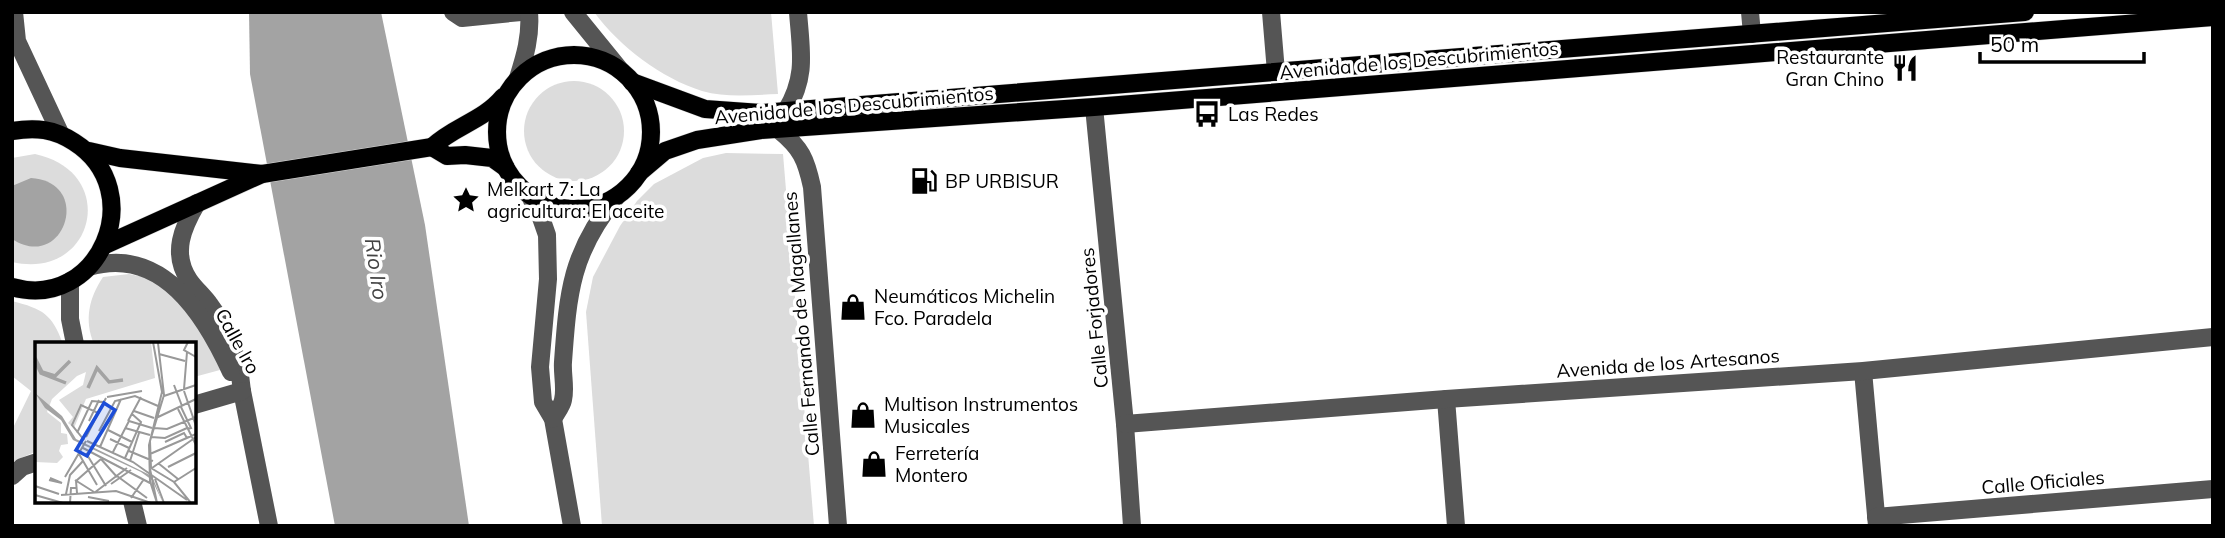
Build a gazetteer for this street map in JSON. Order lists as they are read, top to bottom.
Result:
{
  "streets": {
    "main road": ["Avenida de los Descubrimientos"],
    "street": [
      "Calle Forjadores",
      "Calle Fernando de Magallanes",
      "Calle Iro",
      "Avenida de los Artesanos",
      "Calle Oficiales"
    ]
  },
  "crossings": [
    ["Avenida de los Descubrimientos", "Calle Forjadores"],
    ["Avenida de los Descubrimientos", "Calle Fernando de Magallanes"],
    ["Calle Forjadores", "Avenida de los Artesanos"]
  ],
  "water": ["Rio Iro"],
  "places": {
    "restaurant": ["Restaurante Gran Chino"],
    "bus stop": ["Las Redes"],
    "fuel station": ["BP URBISUR"],
    "place": ["Melkart 7: La agricultura: El aceite"],
    "shop": ["Neumáticos Michelin Fco. Paradela", "Multison Instrumentos Musicales", "Ferretería Montero"]
  },
  "scale_bar": "50 m"
}
